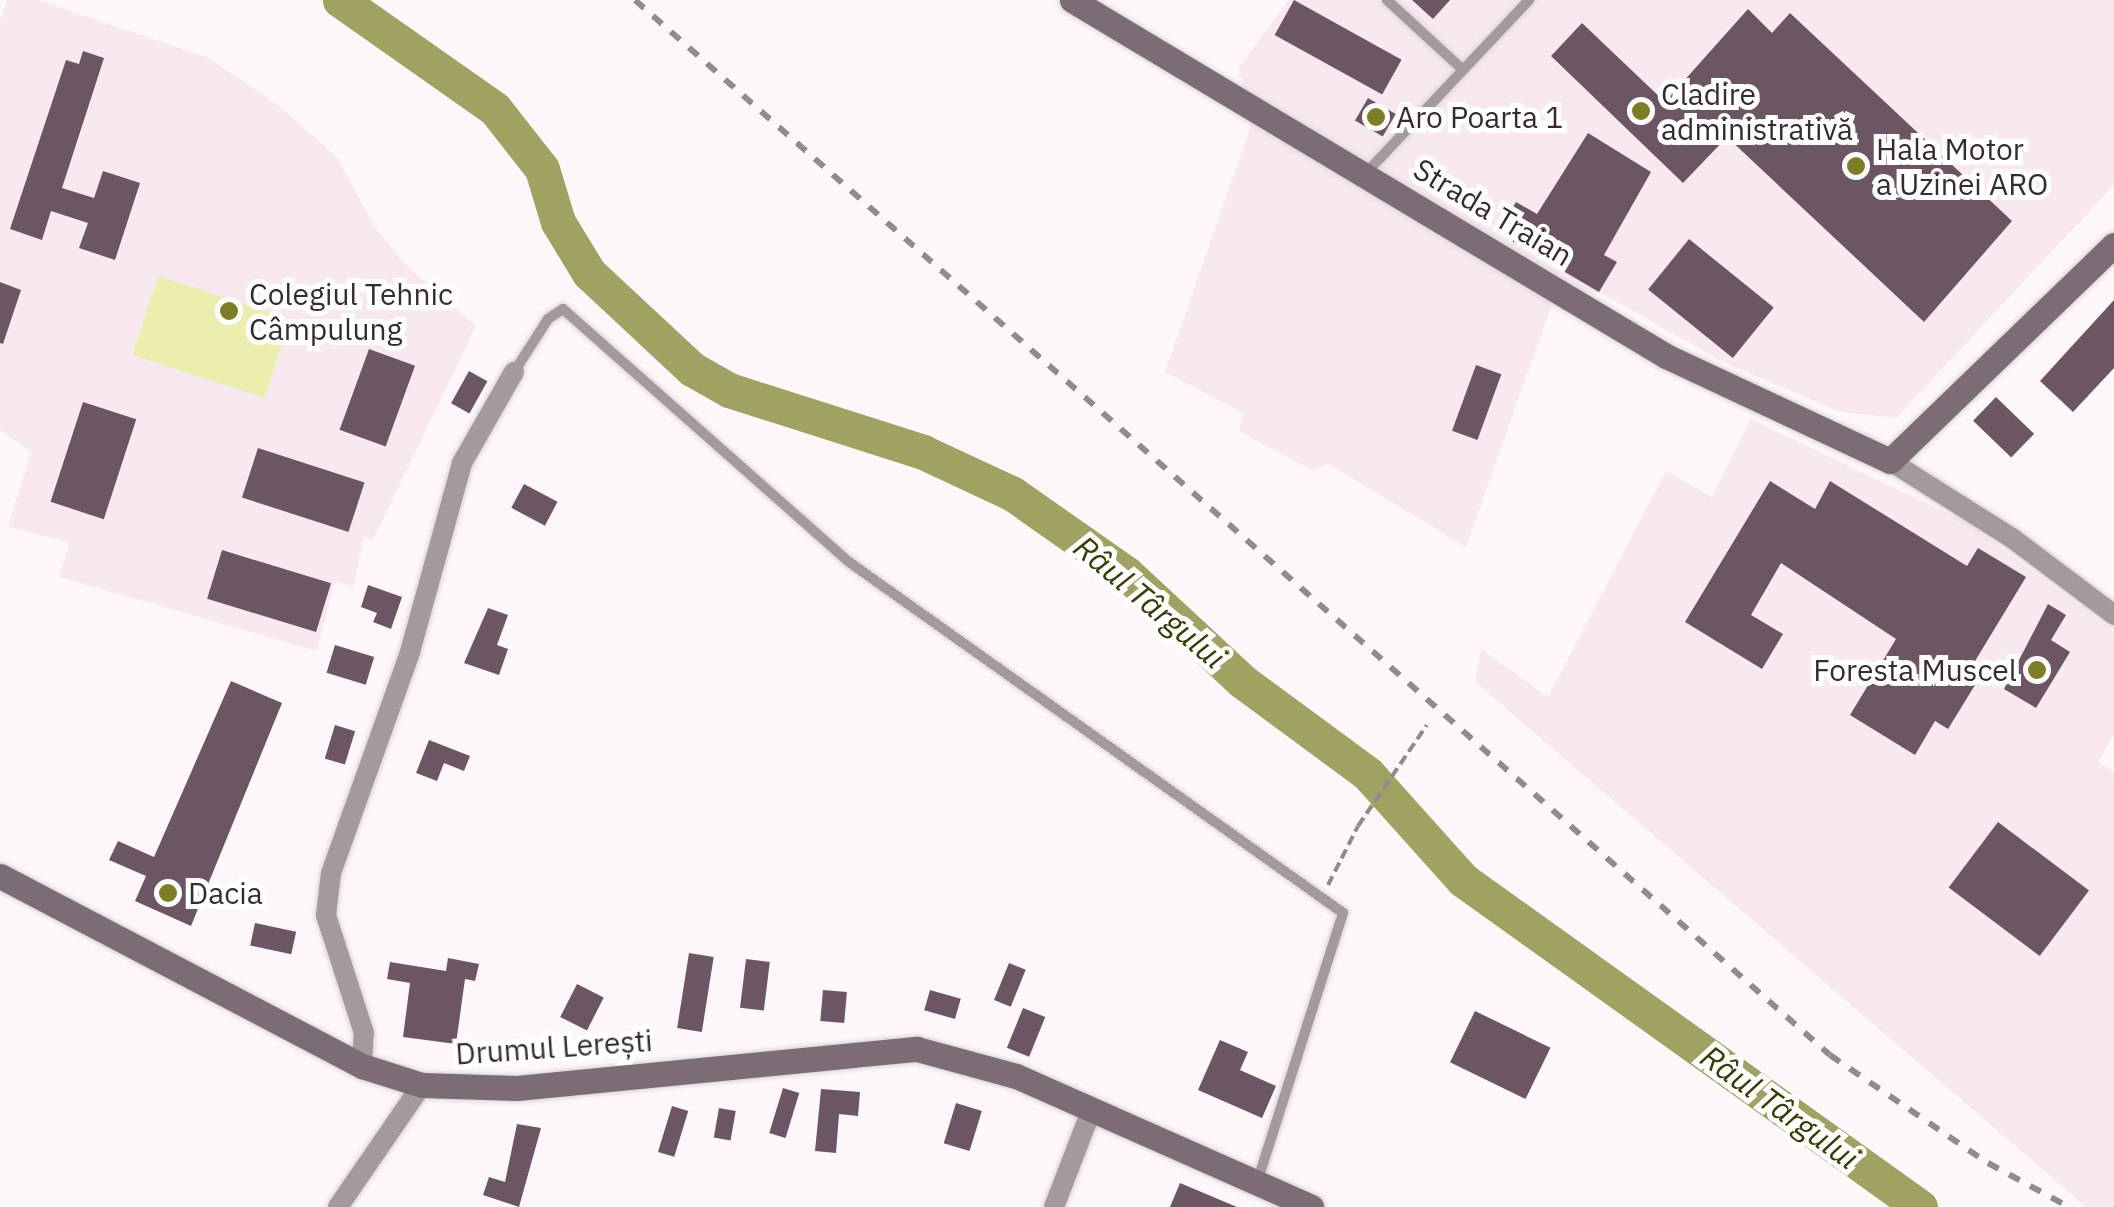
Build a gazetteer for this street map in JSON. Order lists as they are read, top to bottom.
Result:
{
  "streets": {
    "main road": ["Strada Traian", "Drumul Lerești"]
  },
  "water": ["Râul Târgului"],
  "places": [
    "Cladire administrativă",
    "Aro Poarta 1",
    "Hala Motor a Uzinei ARO",
    "Colegiul Tehnic Câmpulung",
    "Foresta Muscel",
    "Dacia"
  ]
}
